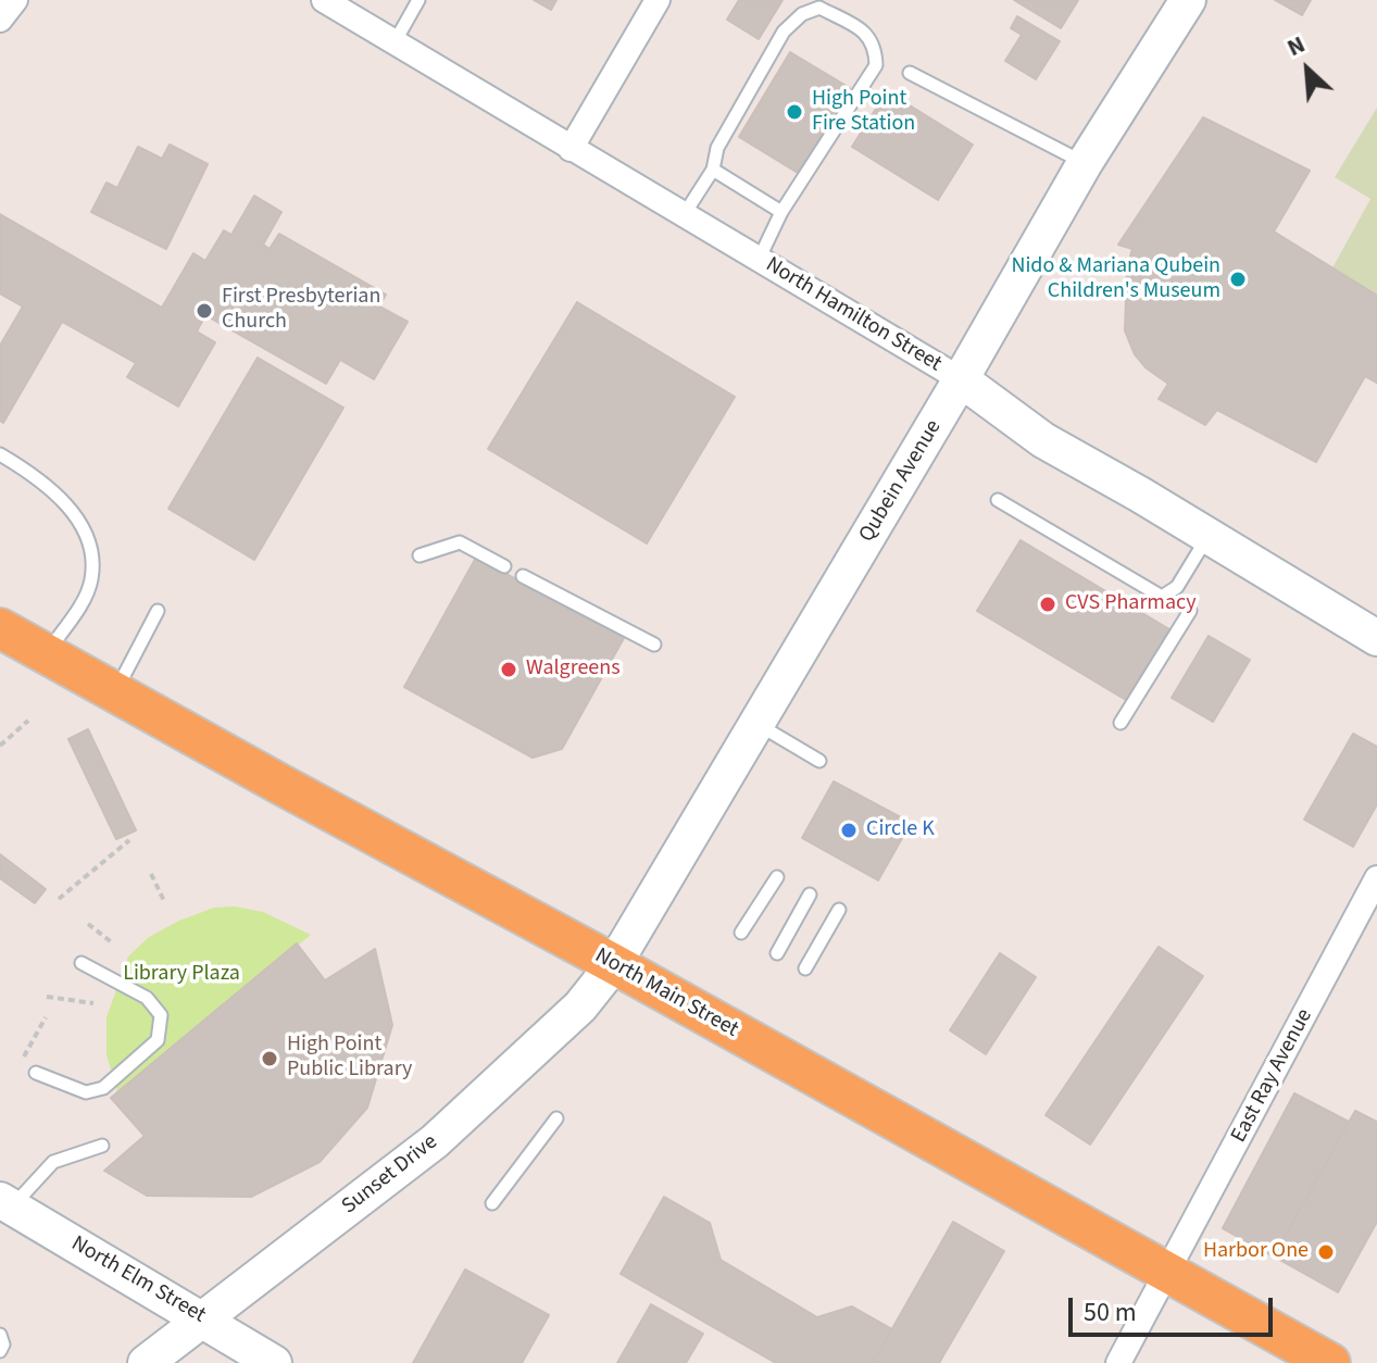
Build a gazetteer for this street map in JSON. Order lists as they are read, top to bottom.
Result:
{
  "streets": {
    "main road": [
      "North Hamilton Street",
      "Qubein Avenue",
      "North Main Street",
      "Sunset Drive",
      "North Elm Street"
    ],
    "street": ["East Ray Avenue"]
  },
  "crossings": [
    ["North Hamilton Street", "Qubein Avenue"],
    ["Qubein Avenue", "North Main Street"],
    ["Qubein Avenue", "Sunset Drive"],
    ["North Main Street", "East Ray Avenue"],
    ["North Main Street", "Sunset Drive"],
    ["Sunset Drive", "North Elm Street"]
  ],
  "parks": ["Library Plaza"],
  "places": [
    "High Point Fire Station",
    "Nido & Mariana Qubein Children's Museum",
    "First Presbyterian Church",
    "CVS Pharmacy",
    "Walgreens",
    "Circle K",
    "High Point Public Library",
    "Harbor One"
  ],
  "scale_bar": "50 m",
  "north": "top left"
}
